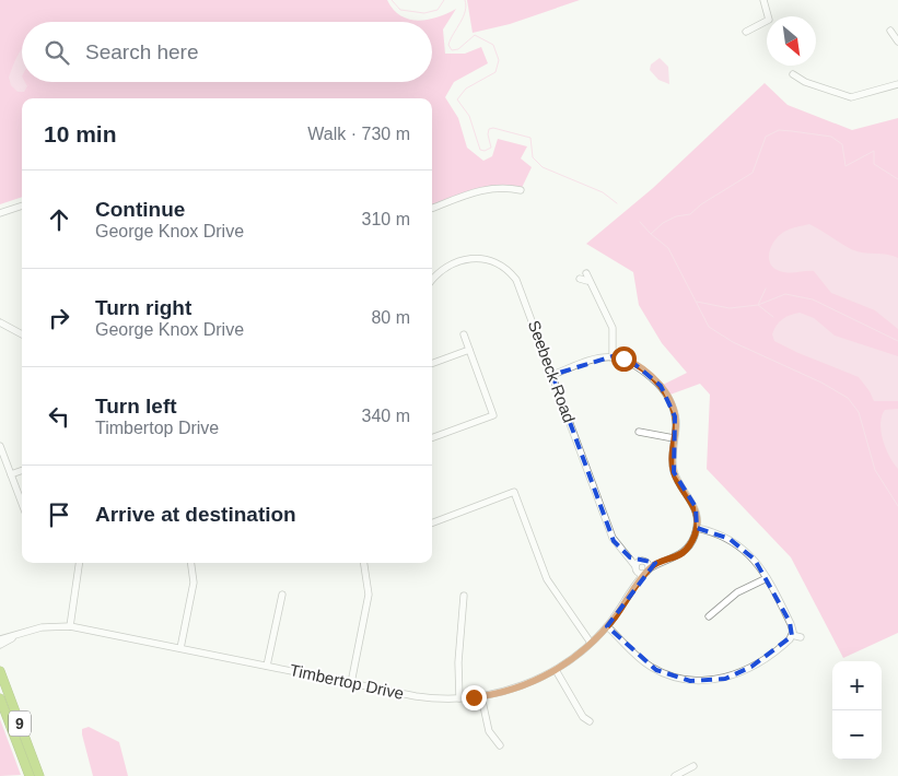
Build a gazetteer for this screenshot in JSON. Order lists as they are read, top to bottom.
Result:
{
  "streets": {
    "highway": ["9"],
    "street": ["Seebeck Road", "Timbertop Drive"]
  },
  "crossings": [
    ["Seebeck Road", "Timbertop Drive"]
  ],
  "north": "bottom right",
  "page": {
    "search": "Search here",
    "heading": ["10 min", "Walk · 730 m"],
    "list": [
      ["Continue", "George Knox Drive", "310 m"],
      ["Turn right", "George Knox Drive", "80 m"],
      ["Turn left", "Timbertop Drive", "340 m"],
      "Arrive at destination"
    ],
    "map_buttons": ["+", "−"]
  }
}
